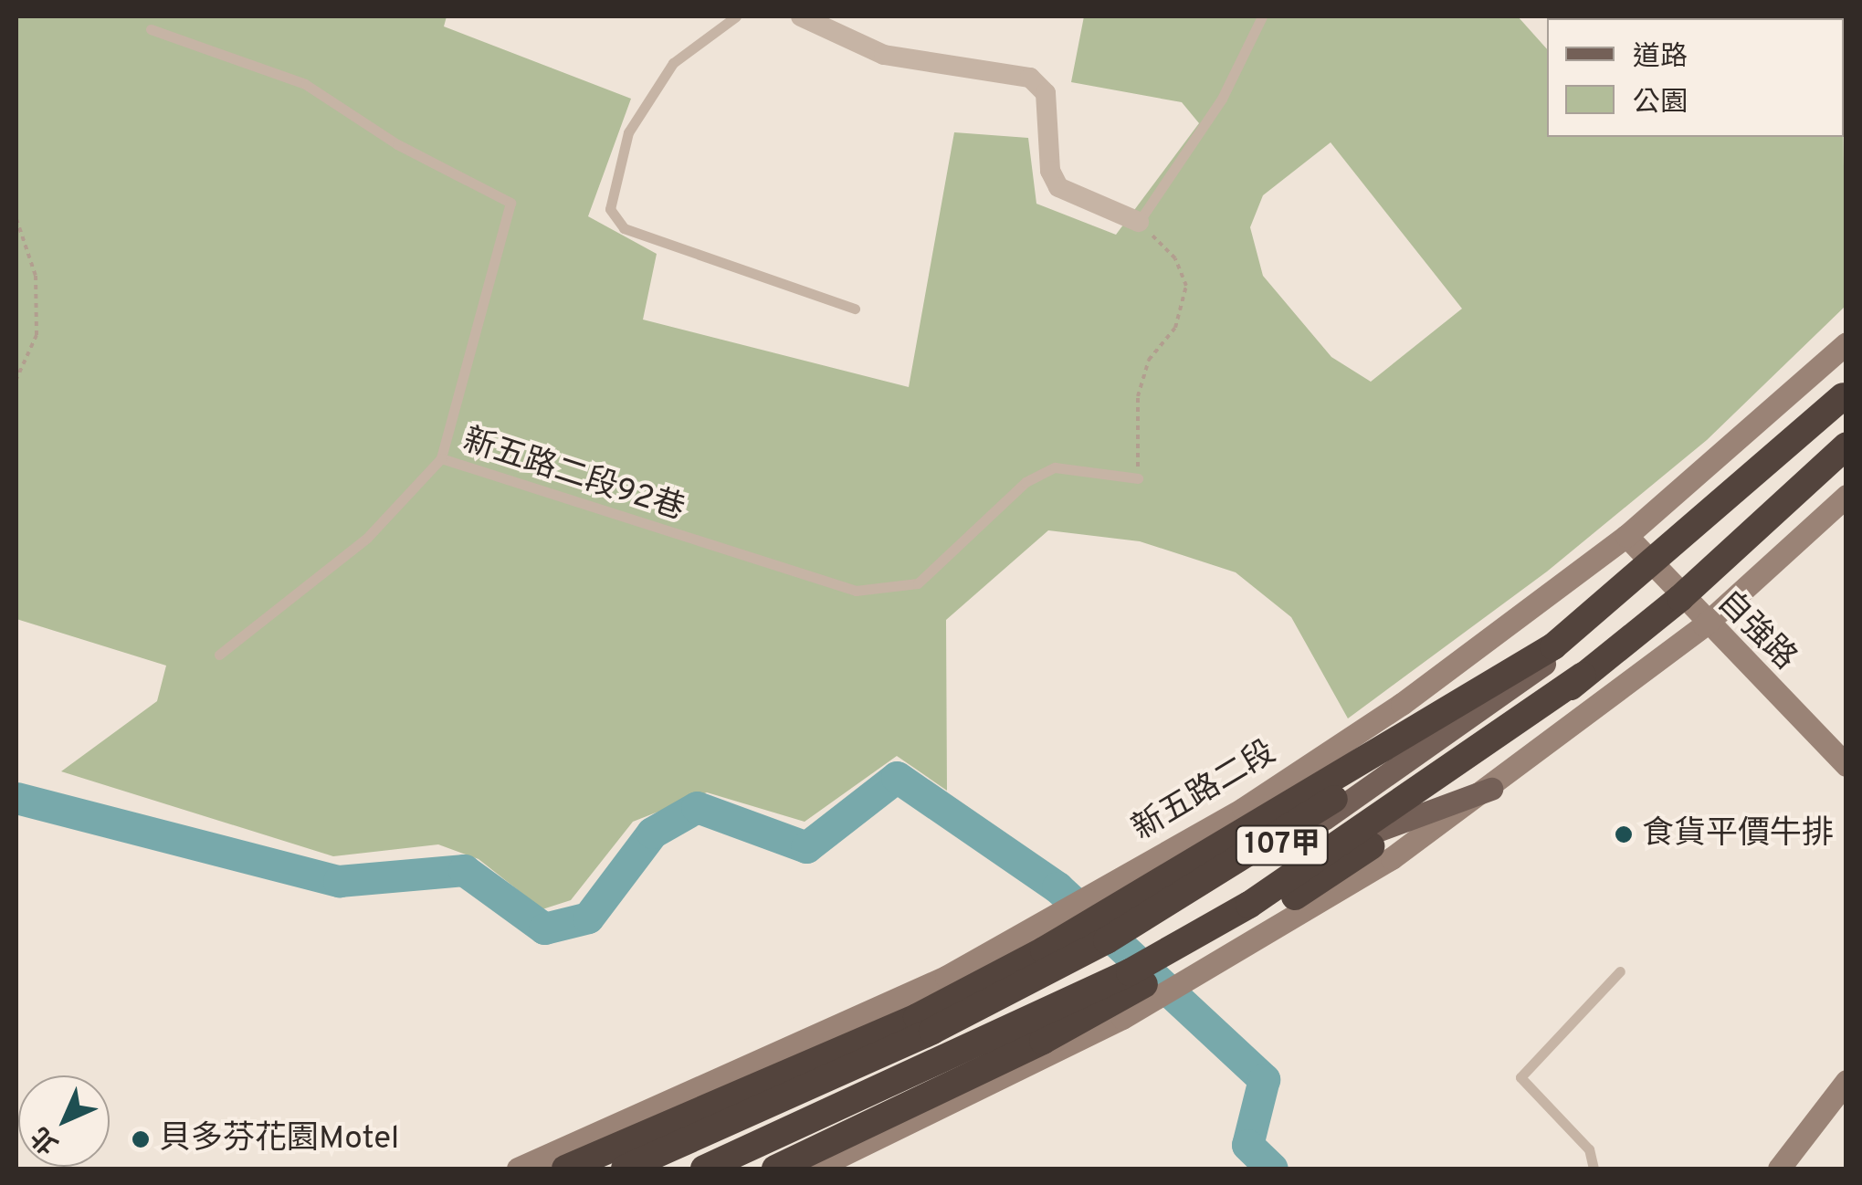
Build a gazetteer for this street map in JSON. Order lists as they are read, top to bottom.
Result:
{
  "streets": {
    "main road": ["自強路", "新五路二段", "107甲"],
    "lane": ["新五路二段92巷"]
  },
  "crossings": [
    ["自強路", "新五路二段"],
    ["自強路", "107甲"]
  ],
  "places": ["食貨平價牛排", "貝多芬花園Motel"],
  "legend": ["道路", "公園"],
  "north": "bottom left"
}
